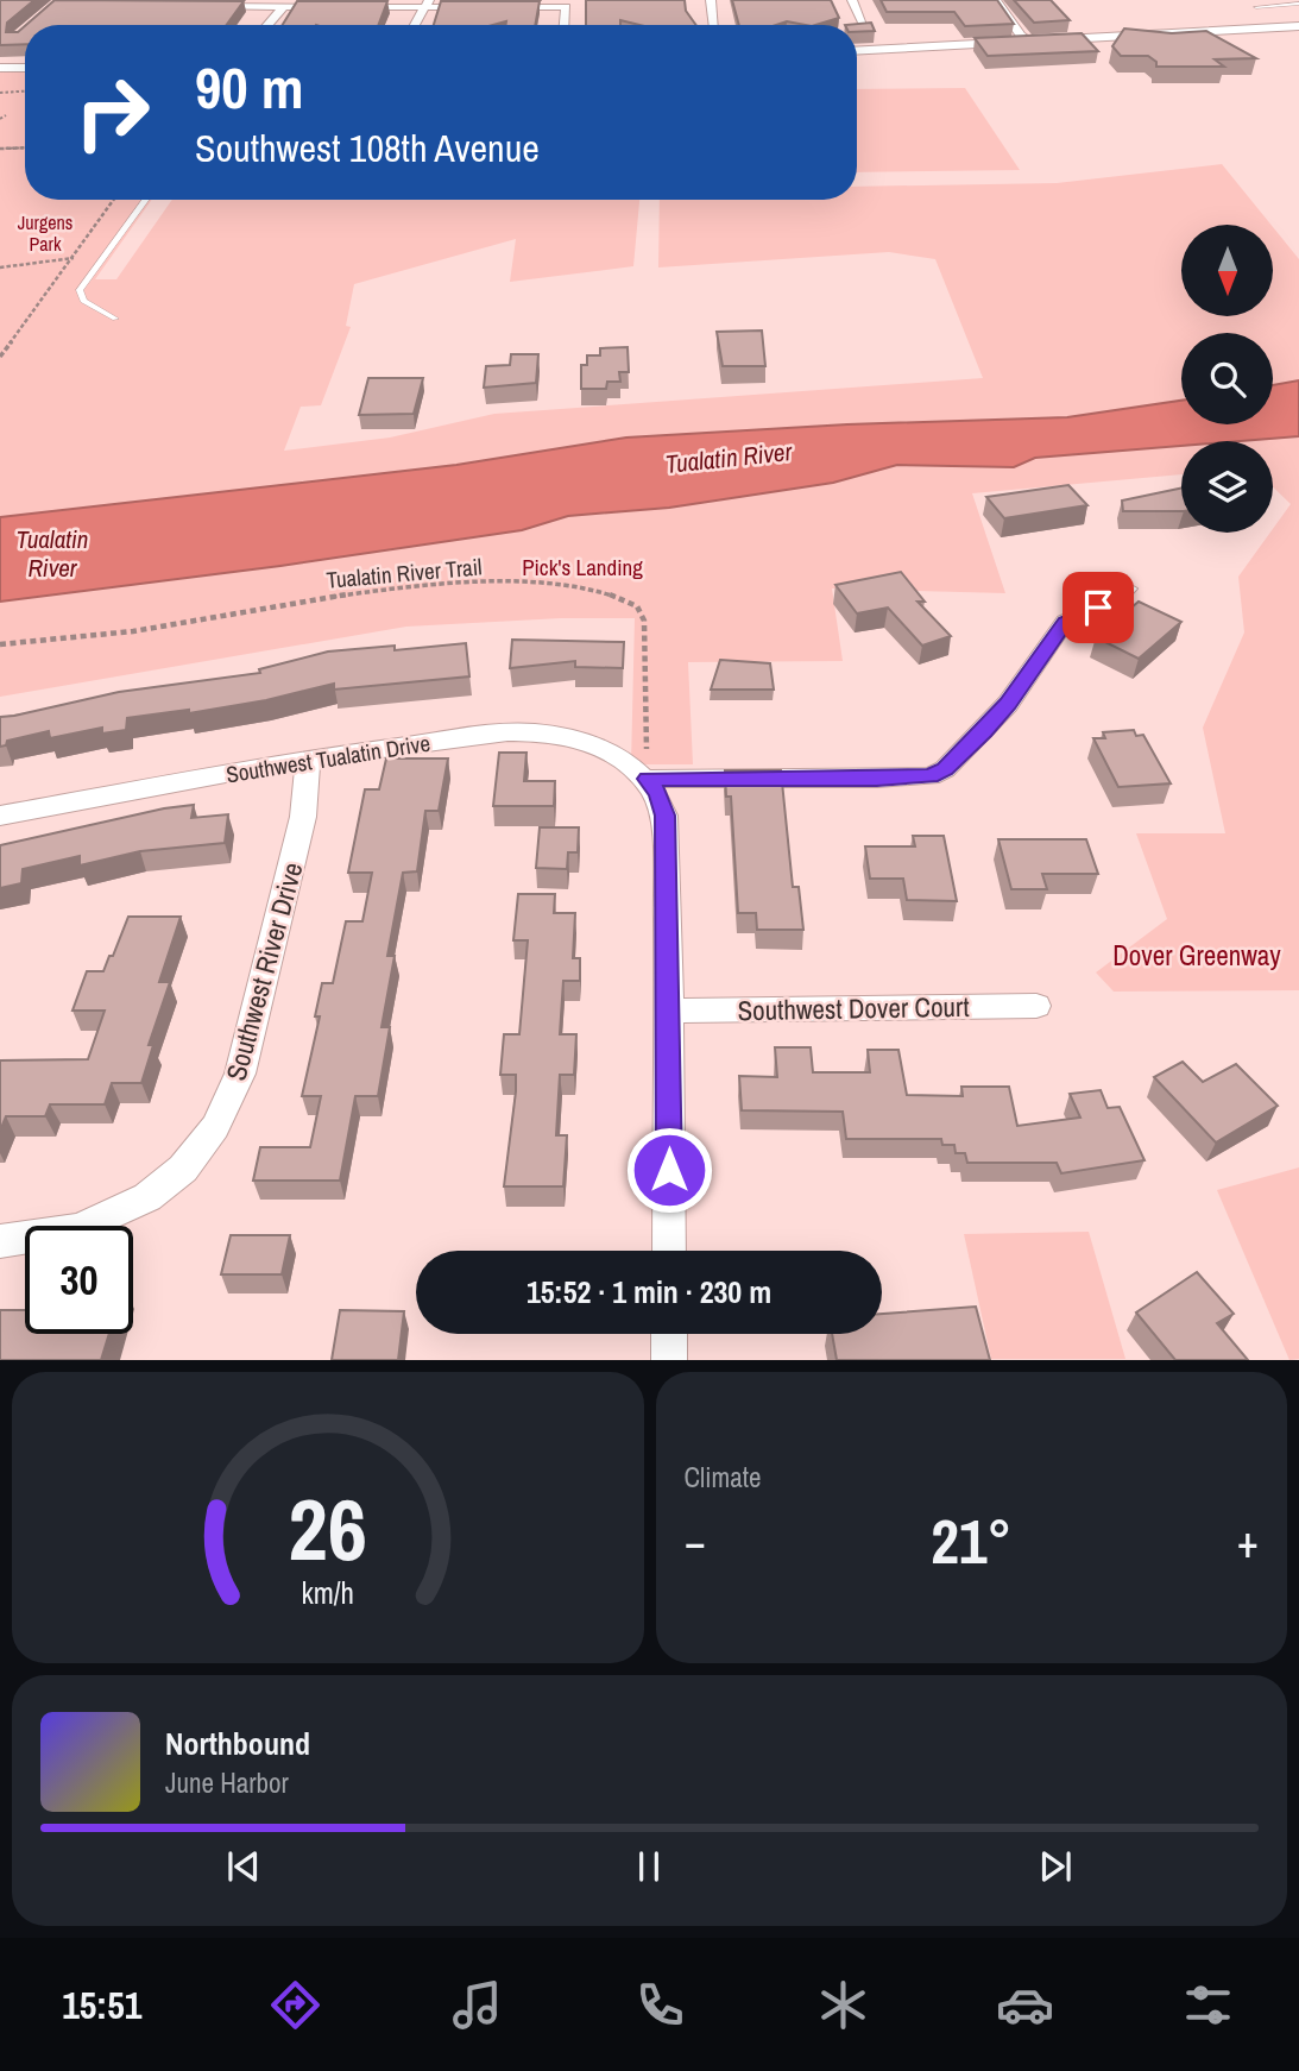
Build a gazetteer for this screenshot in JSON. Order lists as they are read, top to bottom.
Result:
{
  "streets": {
    "street": ["Southwest Tualatin Drive", "Southwest River Drive", "Southwest Dover Court"],
    "path": ["Tualatin River Trail"]
  },
  "crossings": [
    ["Tualatin River Trail", "Southwest Tualatin Drive"],
    ["Southwest Tualatin Drive", "Southwest River Drive"]
  ],
  "water": ["Tualatin River"],
  "parks": ["Jurgens Park", "Pick's Landing", "Dover Greenway"],
  "north": "bottom",
  "page": {
    "turn": ["90 m", "Southwest 108th Avenue"],
    "limit": "30",
    "trip": "15:52 · 1 min · 230 m",
    "tile": "Climate",
    "heat": ["−", "21°", "+"],
    "song": ["Northbound", "June Harbor"],
    "tabs": "15:51",
    "gauge": ["26", "km/h"]
  }
}
